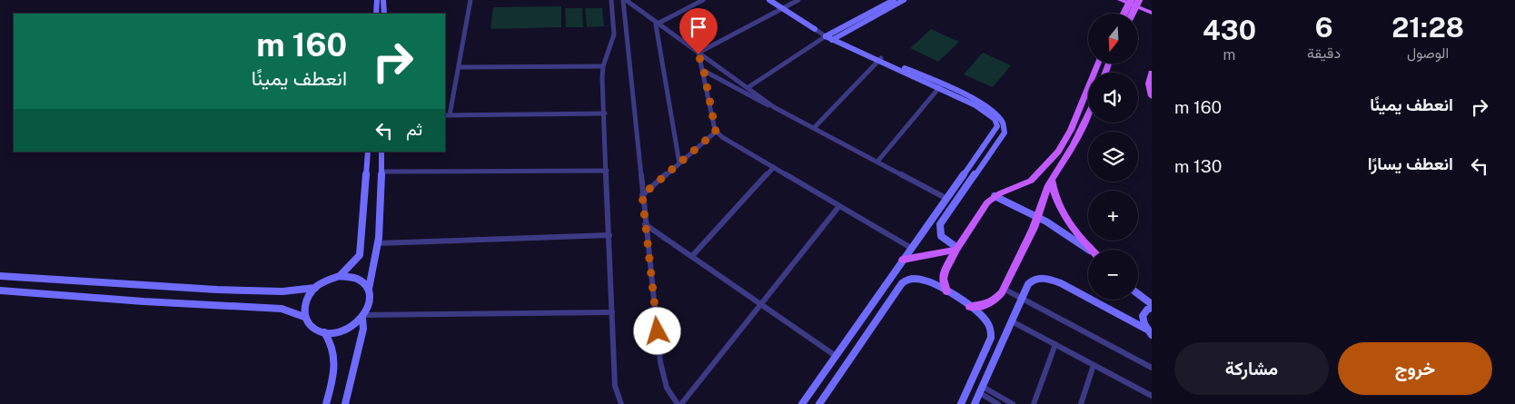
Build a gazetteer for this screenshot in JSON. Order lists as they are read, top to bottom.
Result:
{
  "north": "bottom",
  "page": {
    "eta": [
      "21:28",
      "الوصول",
      "6",
      "دقيقة",
      "430",
      "m"
    ],
    "map_buttons": ["+", "−"],
    "turn": ["160 m", "انعطف يمينًا"],
    "list": [
      {
        "name": "انعطف يمينًا",
        "value": "160 m"
      },
      {
        "name": "انعطف يسارًا",
        "value": "130 m"
      }
    ],
    "then": "ثم",
    "buttons": ["خروج", "مشاركة"]
  }
}
